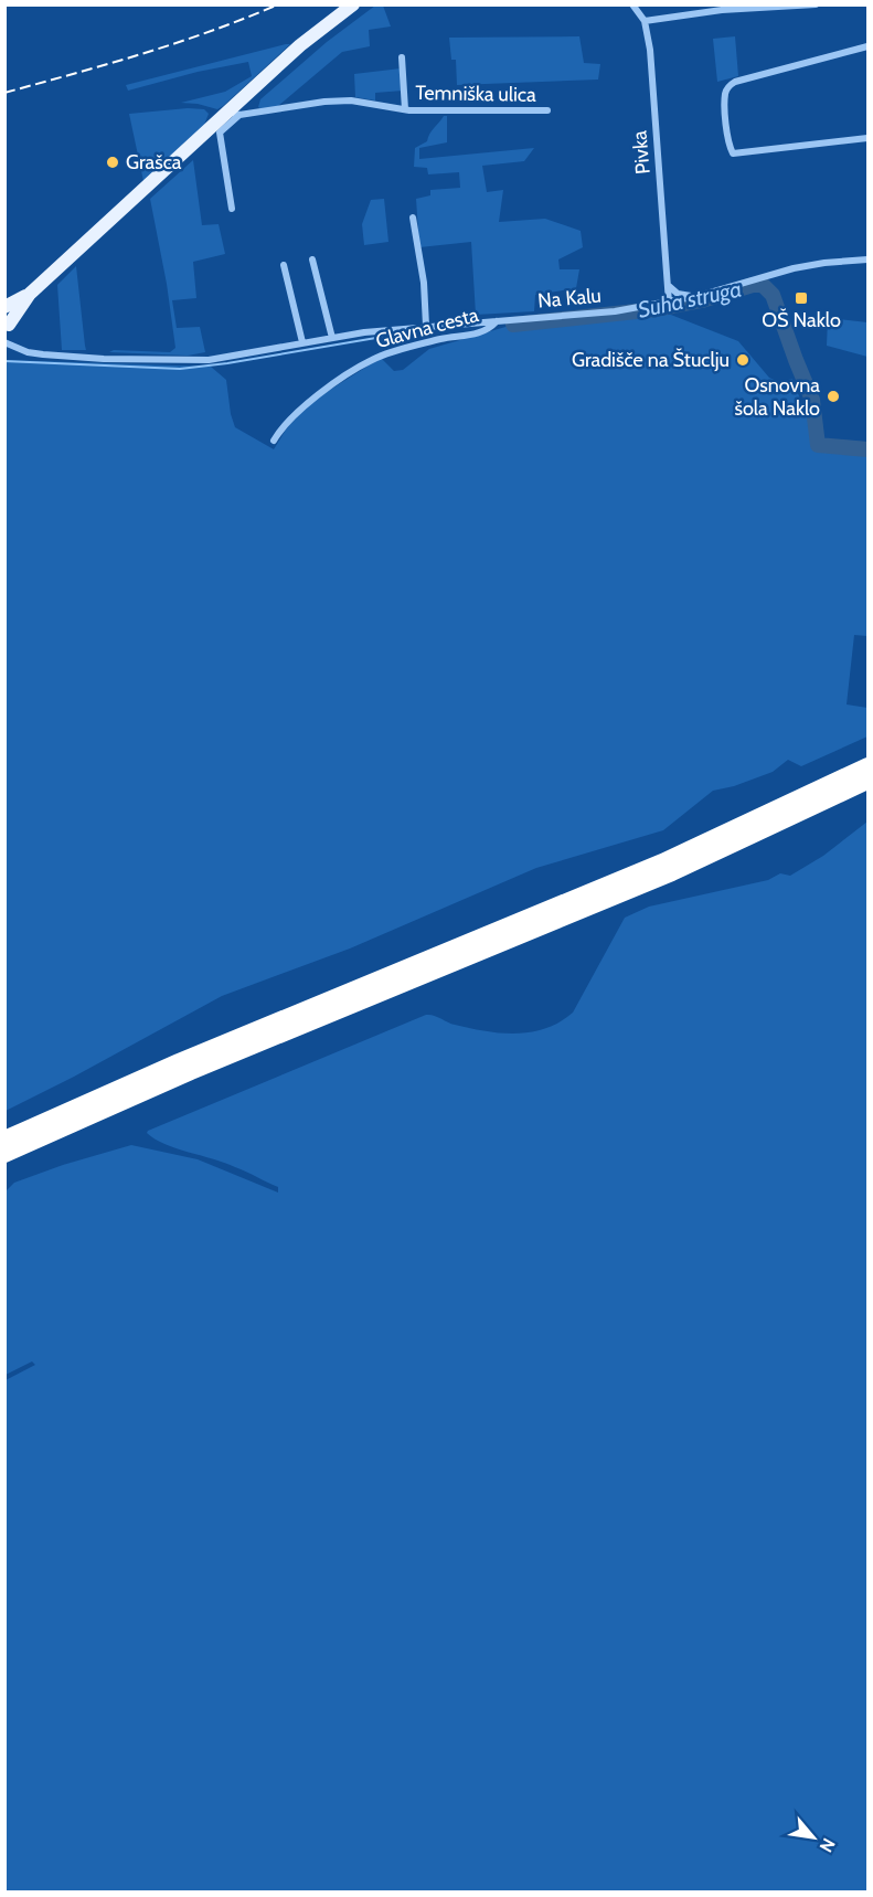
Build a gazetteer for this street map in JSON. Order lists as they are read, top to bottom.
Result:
{
  "streets": {
    "street": [
      "Temniška ulica",
      "Pivka",
      "Na Kalu",
      "Glavna cesta"
    ]
  },
  "crossings": [
    ["Pivka", "Na Kalu"],
    ["Na Kalu", "Glavna cesta"]
  ],
  "water": ["Suha struga"],
  "places": {
    "other": ["Grašca", "Gradišče na Štuclju", "Osnovna šola Naklo"],
    "transit": ["OŠ Naklo"]
  },
  "north": "bottom right"
}
